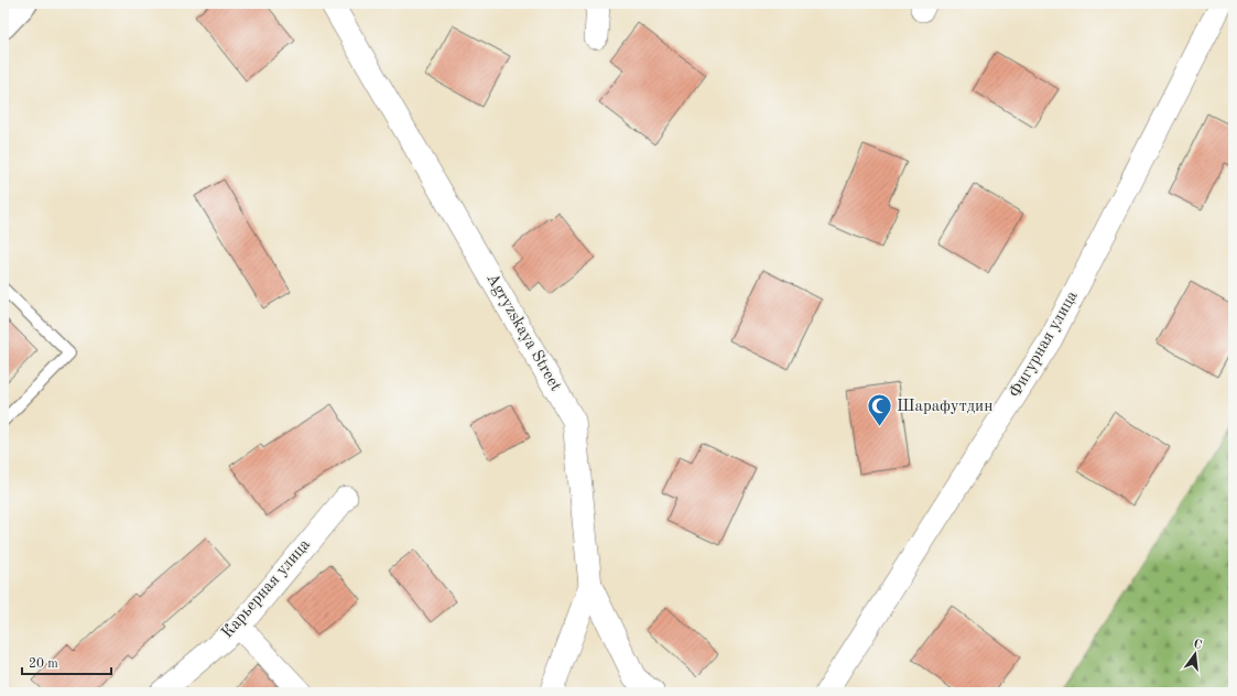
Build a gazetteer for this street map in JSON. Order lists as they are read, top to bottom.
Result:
{
  "streets": {
    "street": ["Agryzskaya Street", "Фигурная улица", "Карьерная улица"]
  },
  "places": {
    "mosque": ["Шарафутдин"]
  },
  "scale_bar": "20 m",
  "north": "top"
}
